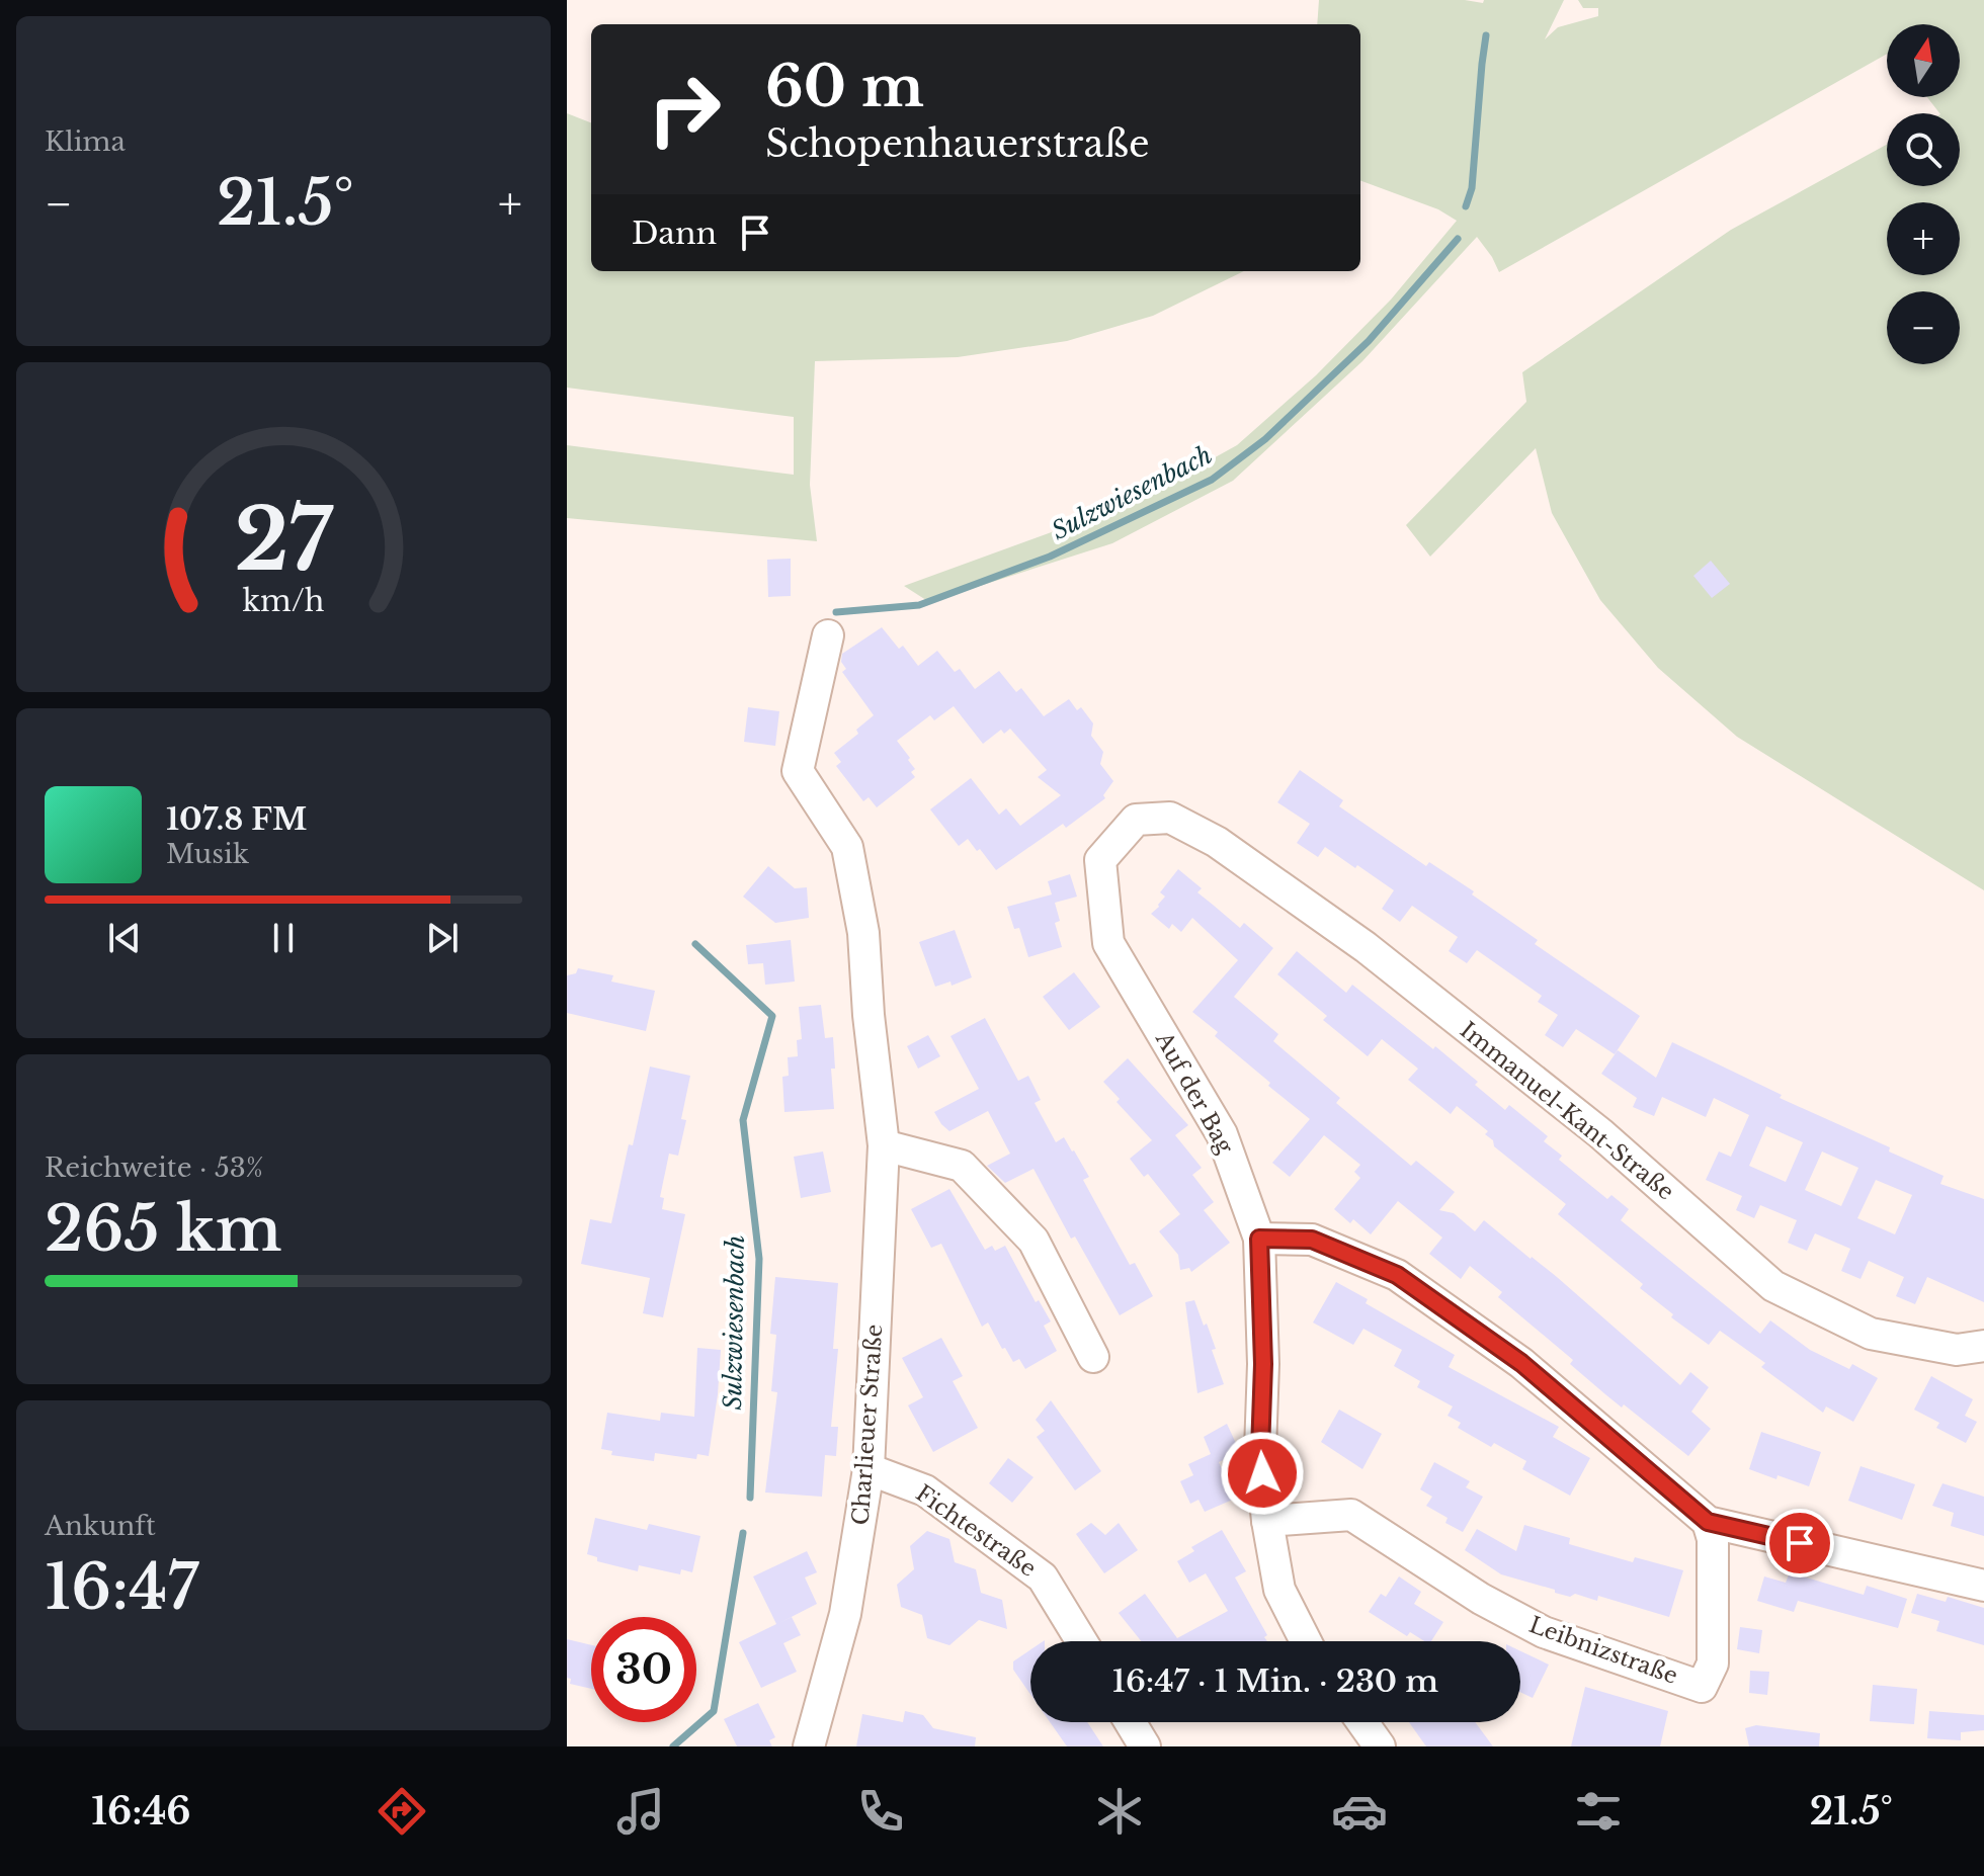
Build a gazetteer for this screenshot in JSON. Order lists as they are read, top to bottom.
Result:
{
  "streets": {
    "street": [
      "Auf der Bag",
      "Immanuel-Kant-Straße",
      "Charlieuer Straße",
      "Fichtestraße",
      "Leibnizstraße"
    ]
  },
  "crossings": [
    ["Auf der Bag", "Immanuel-Kant-Straße"],
    ["Auf der Bag", "Leibnizstraße"],
    ["Charlieuer Straße", "Fichtestraße"]
  ],
  "water": ["Sulzwiesenbach"],
  "north": "top",
  "page": {
    "tile": [
      "Klima",
      ["Reichweite · 53%", "265 km"],
      ["Ankunft", "16:47"]
    ],
    "map_buttons": ["+", "−"],
    "turn": ["60 m", "Schopenhauerstraße"],
    "heat": ["−", "21.5°", "+"],
    "then": "Dann",
    "song": ["107.8 FM", "Musik"],
    "limit": "30",
    "trip": "16:47 · 1 Min. · 230 m",
    "tabs": ["16:46", "21.5°"],
    "gauge": ["27", "km/h"]
  }
}
